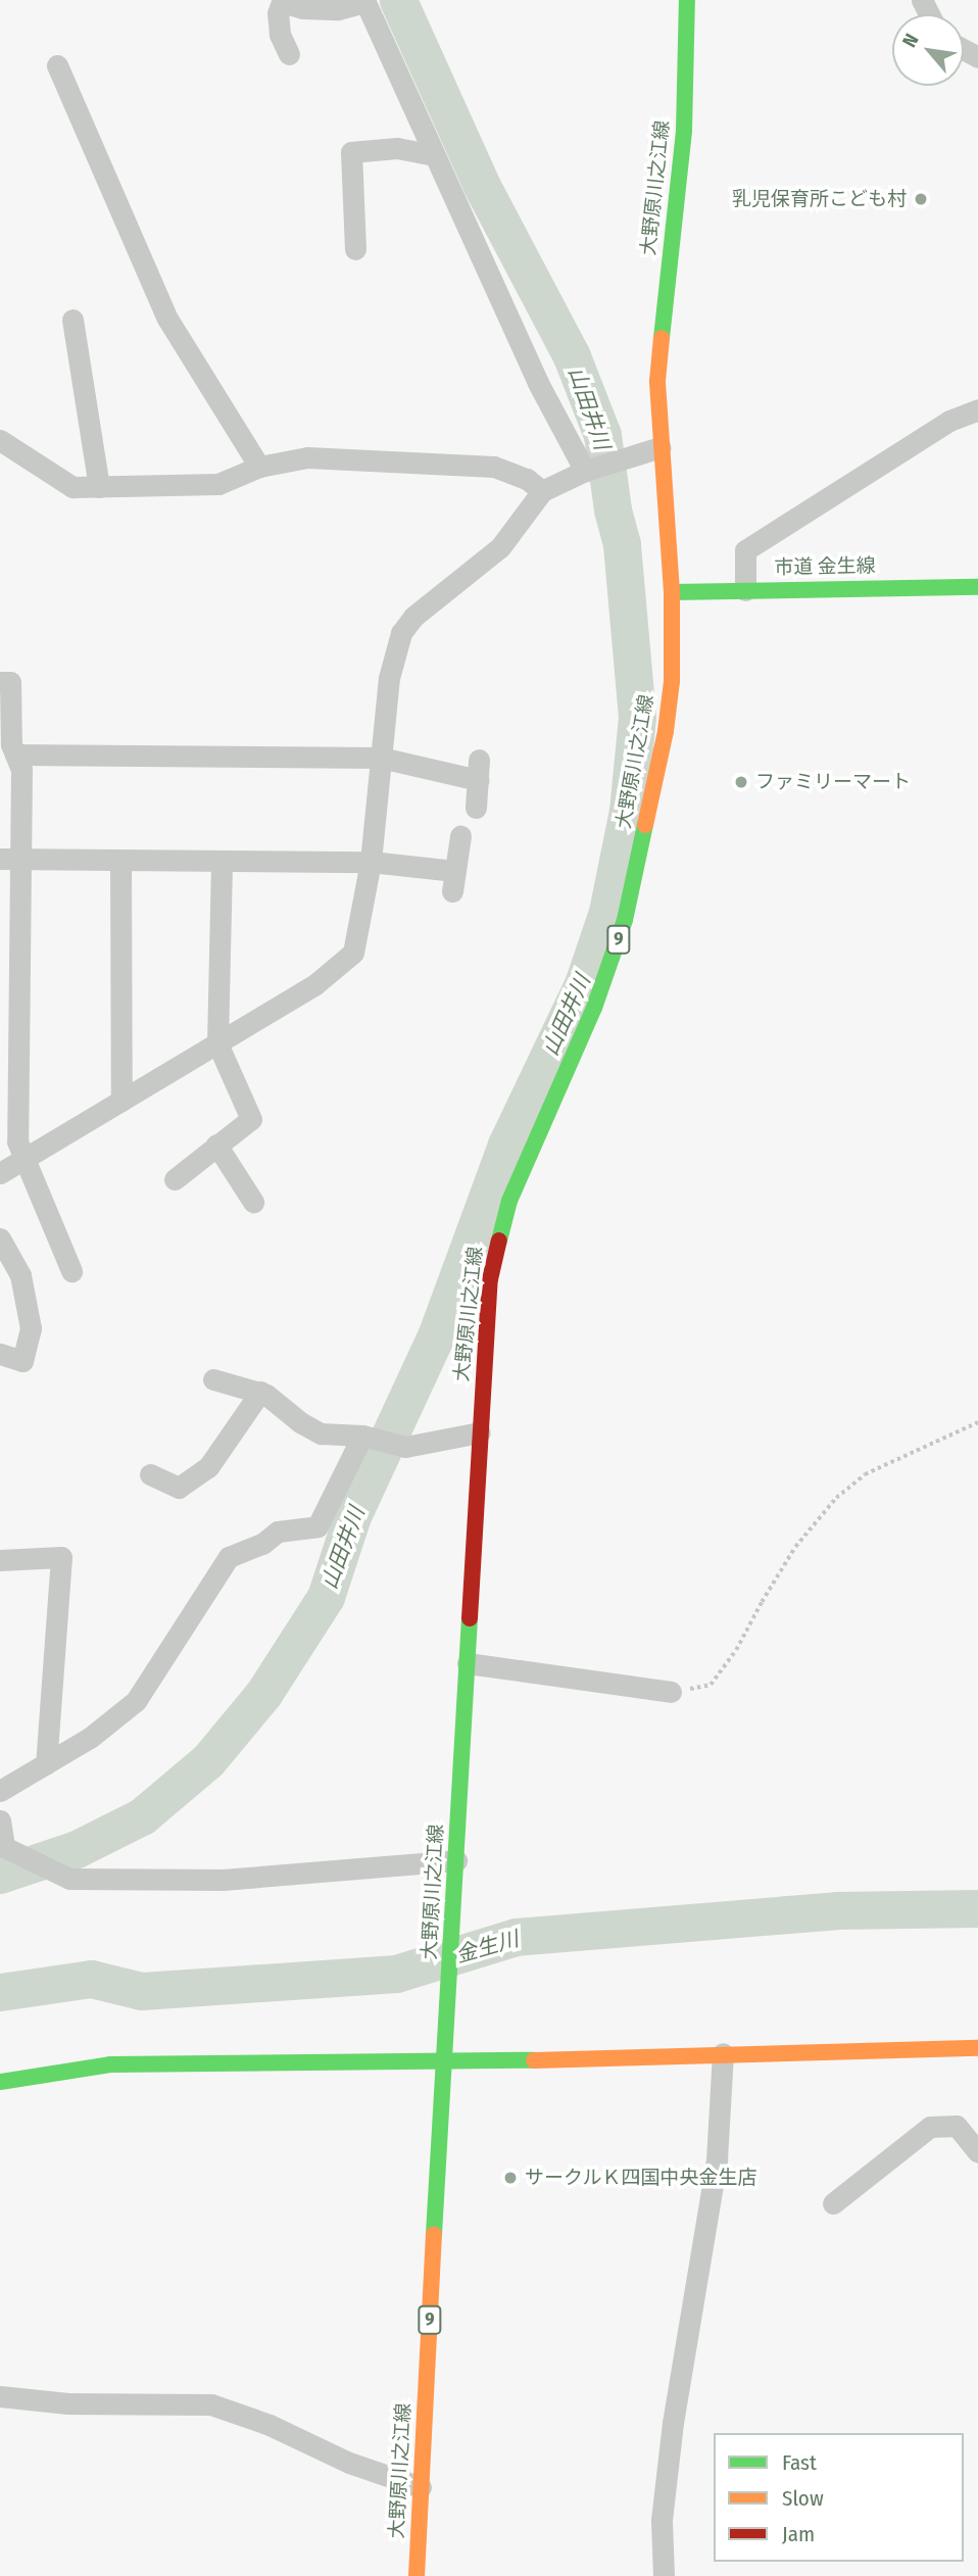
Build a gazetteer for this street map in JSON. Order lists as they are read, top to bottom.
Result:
{
  "streets": {
    "main road": ["大野原川之江線", "市道 金生線", "9"]
  },
  "crossings": [
    ["大野原川之江線", "市道 金生線"]
  ],
  "water": ["山田井川", "金生川"],
  "places": ["乳児保育所こども村", "ファミリーマート", "サークルＫ四国中央金生店"],
  "legend": ["Fast", "Slow", "Jam"],
  "north": "top left"
}
